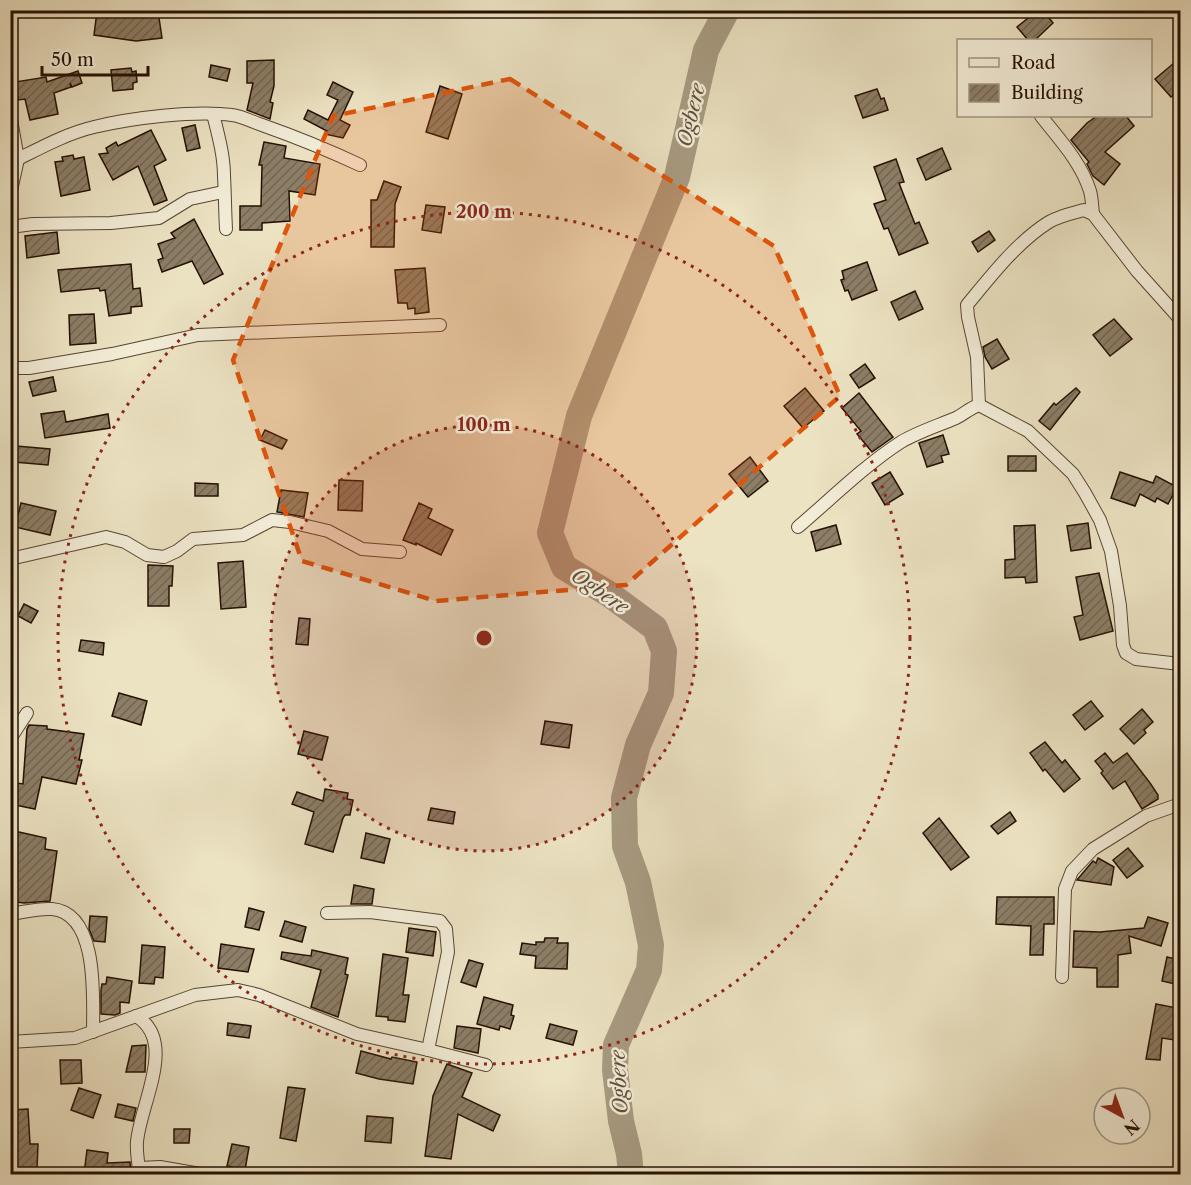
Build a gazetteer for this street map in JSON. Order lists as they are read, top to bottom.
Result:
{
  "water": ["Ogbere"],
  "legend": ["Road", "Building"],
  "scale_bar": "50 m",
  "north": "bottom right",
  "rings": ["200 m", "100 m"]
}
